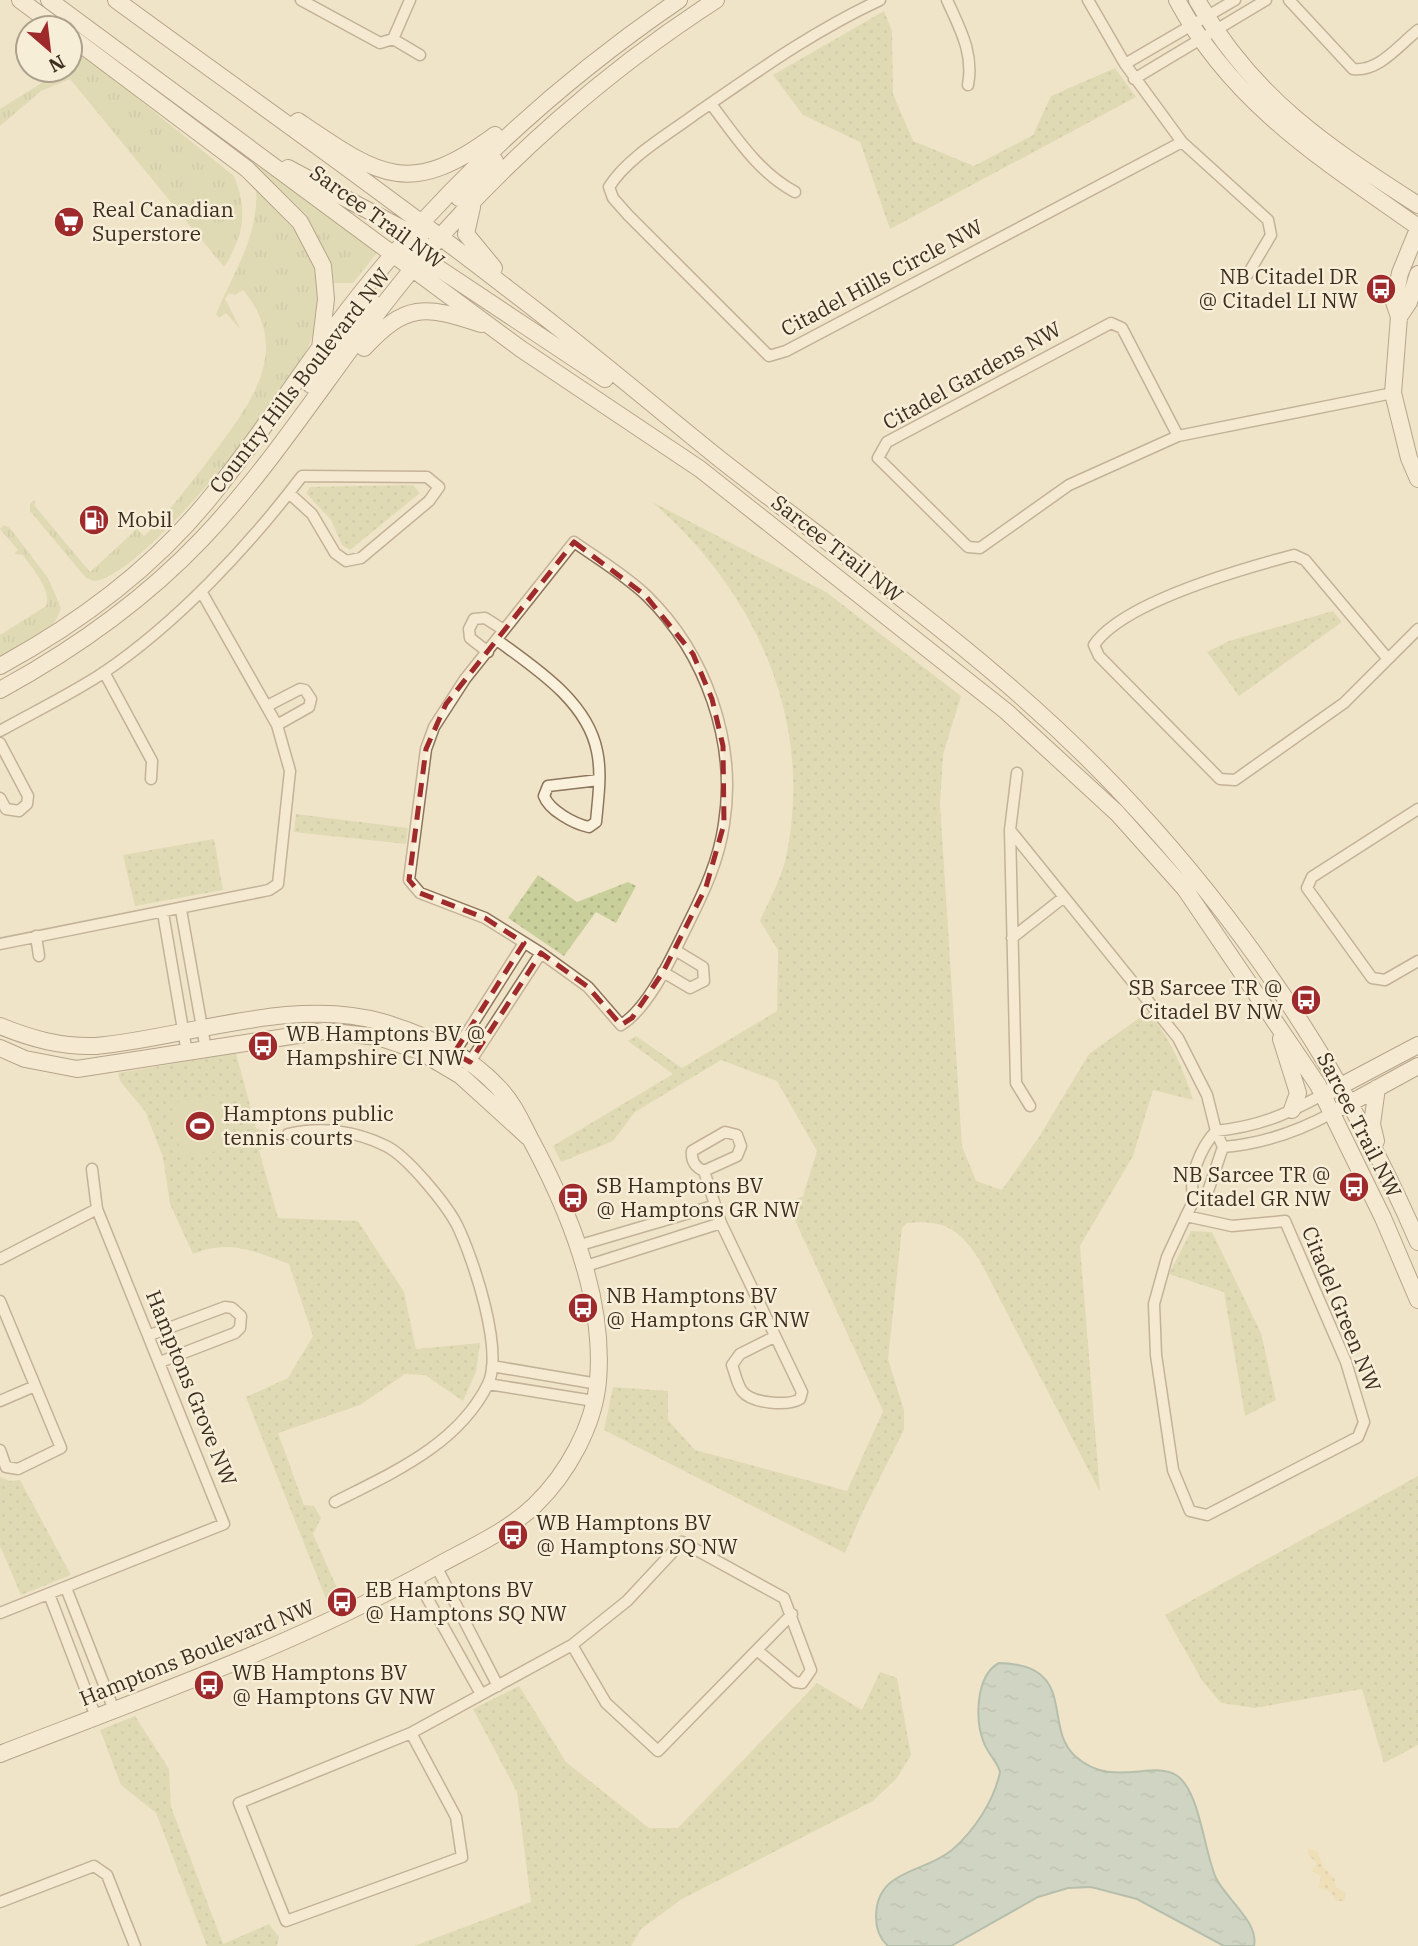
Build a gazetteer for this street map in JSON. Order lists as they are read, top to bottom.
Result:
{
  "streets": {
    "main road": ["Sarcee Trail NW", "Country Hills Boulevard NW", "Hamptons Boulevard NW"],
    "street": [
      "Citadel Hills Circle NW",
      "Citadel Gardens NW",
      "Citadel Green NW",
      "Hamptons Grove NW"
    ]
  },
  "crossings": [
    ["Sarcee Trail NW", "Country Hills Boulevard NW"]
  ],
  "places": {
    "supermarket": ["Real Canadian Superstore"],
    "bus stop": [
      "NB Citadel DR @ Citadel LI NW",
      "SB Sarcee TR @ Citadel BV NW",
      "WB Hamptons BV @ Hampshire CI NW",
      "NB Sarcee TR @ Citadel GR NW",
      "SB Hamptons BV @ Hamptons GR NW",
      "NB Hamptons BV @ Hamptons GR NW",
      "WB Hamptons BV @ Hamptons SQ NW",
      "EB Hamptons BV @ Hamptons SQ NW",
      "WB Hamptons BV @ Hamptons GV NW"
    ],
    "fuel station": ["Mobil"],
    "sports": ["Hamptons public tennis courts"]
  },
  "north": "bottom right"
}
